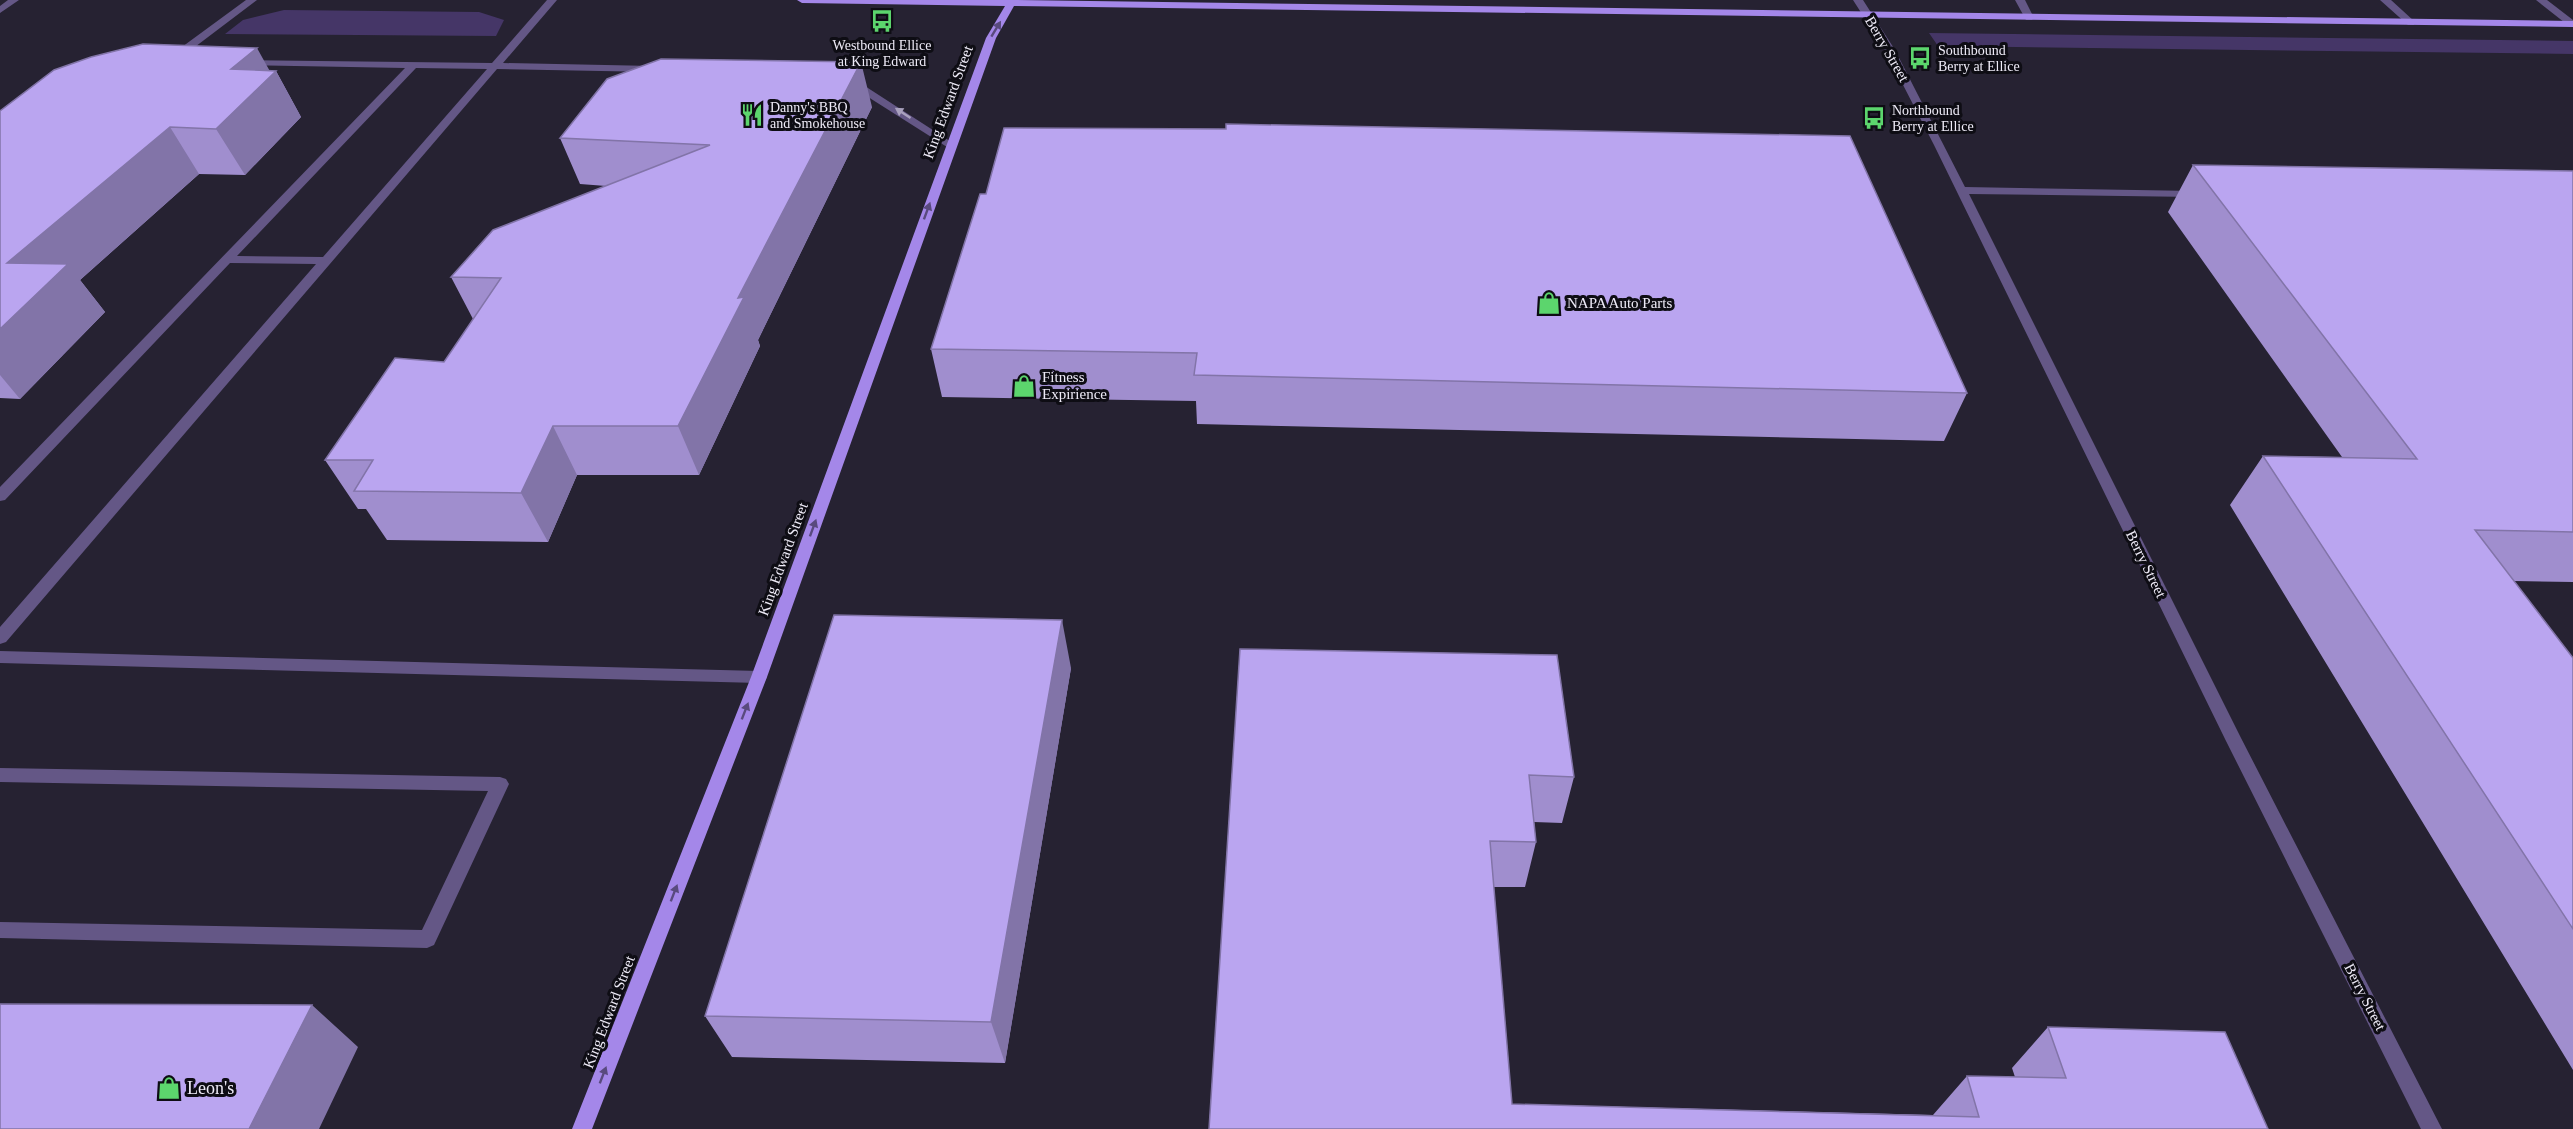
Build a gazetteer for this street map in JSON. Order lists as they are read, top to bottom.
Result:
{
  "streets": {
    "main road": ["King Edward Street"],
    "street": ["Berry Street"]
  },
  "one_way": ["King Edward Street"],
  "places": {
    "bus stop": ["Westbound Ellice at King Edward", "Southbound Berry at Ellice", "Northbound Berry at Ellice"],
    "restaurant": ["Danny's BBQ and Smokehouse"],
    "shop": ["NAPA Auto Parts", "Fitness Expirience", "Leon's"]
  }
}
